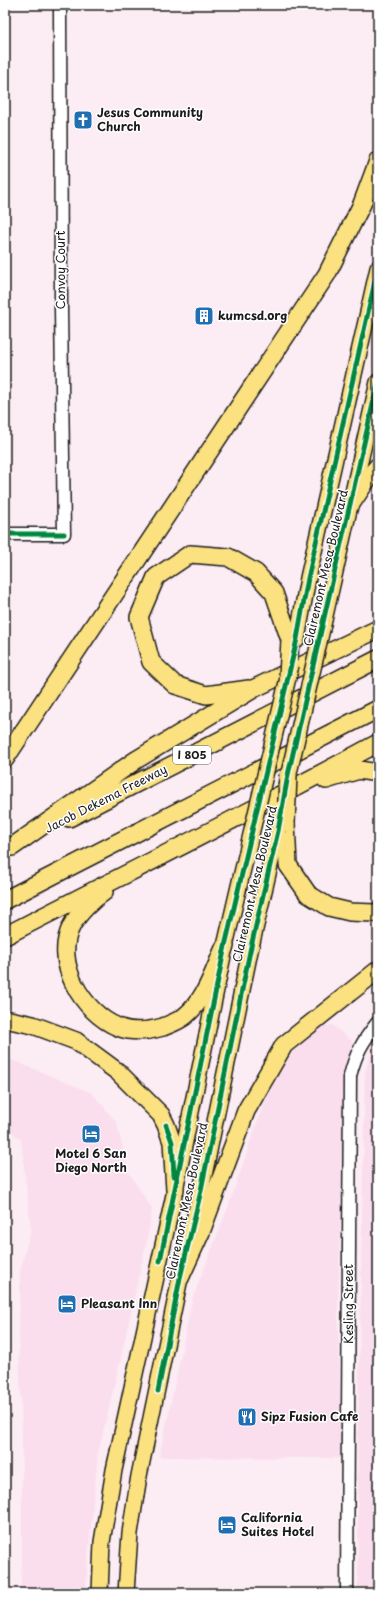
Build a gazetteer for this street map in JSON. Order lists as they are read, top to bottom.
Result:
{
  "streets": {
    "highway": ["I 805", "Jacob Dekema Freeway"],
    "main road": ["Clairemont Mesa Boulevard"],
    "street": ["Convoy Court", "Kesling Street"]
  },
  "places": {
    "church": ["Jesus Community Church"],
    "building": ["kumcsd.org"],
    "hotel": ["Motel 6 San Diego North", "Pleasant Inn", "California Suites Hotel"],
    "restaurant": ["Sipz Fusion Cafe"]
  }
}
